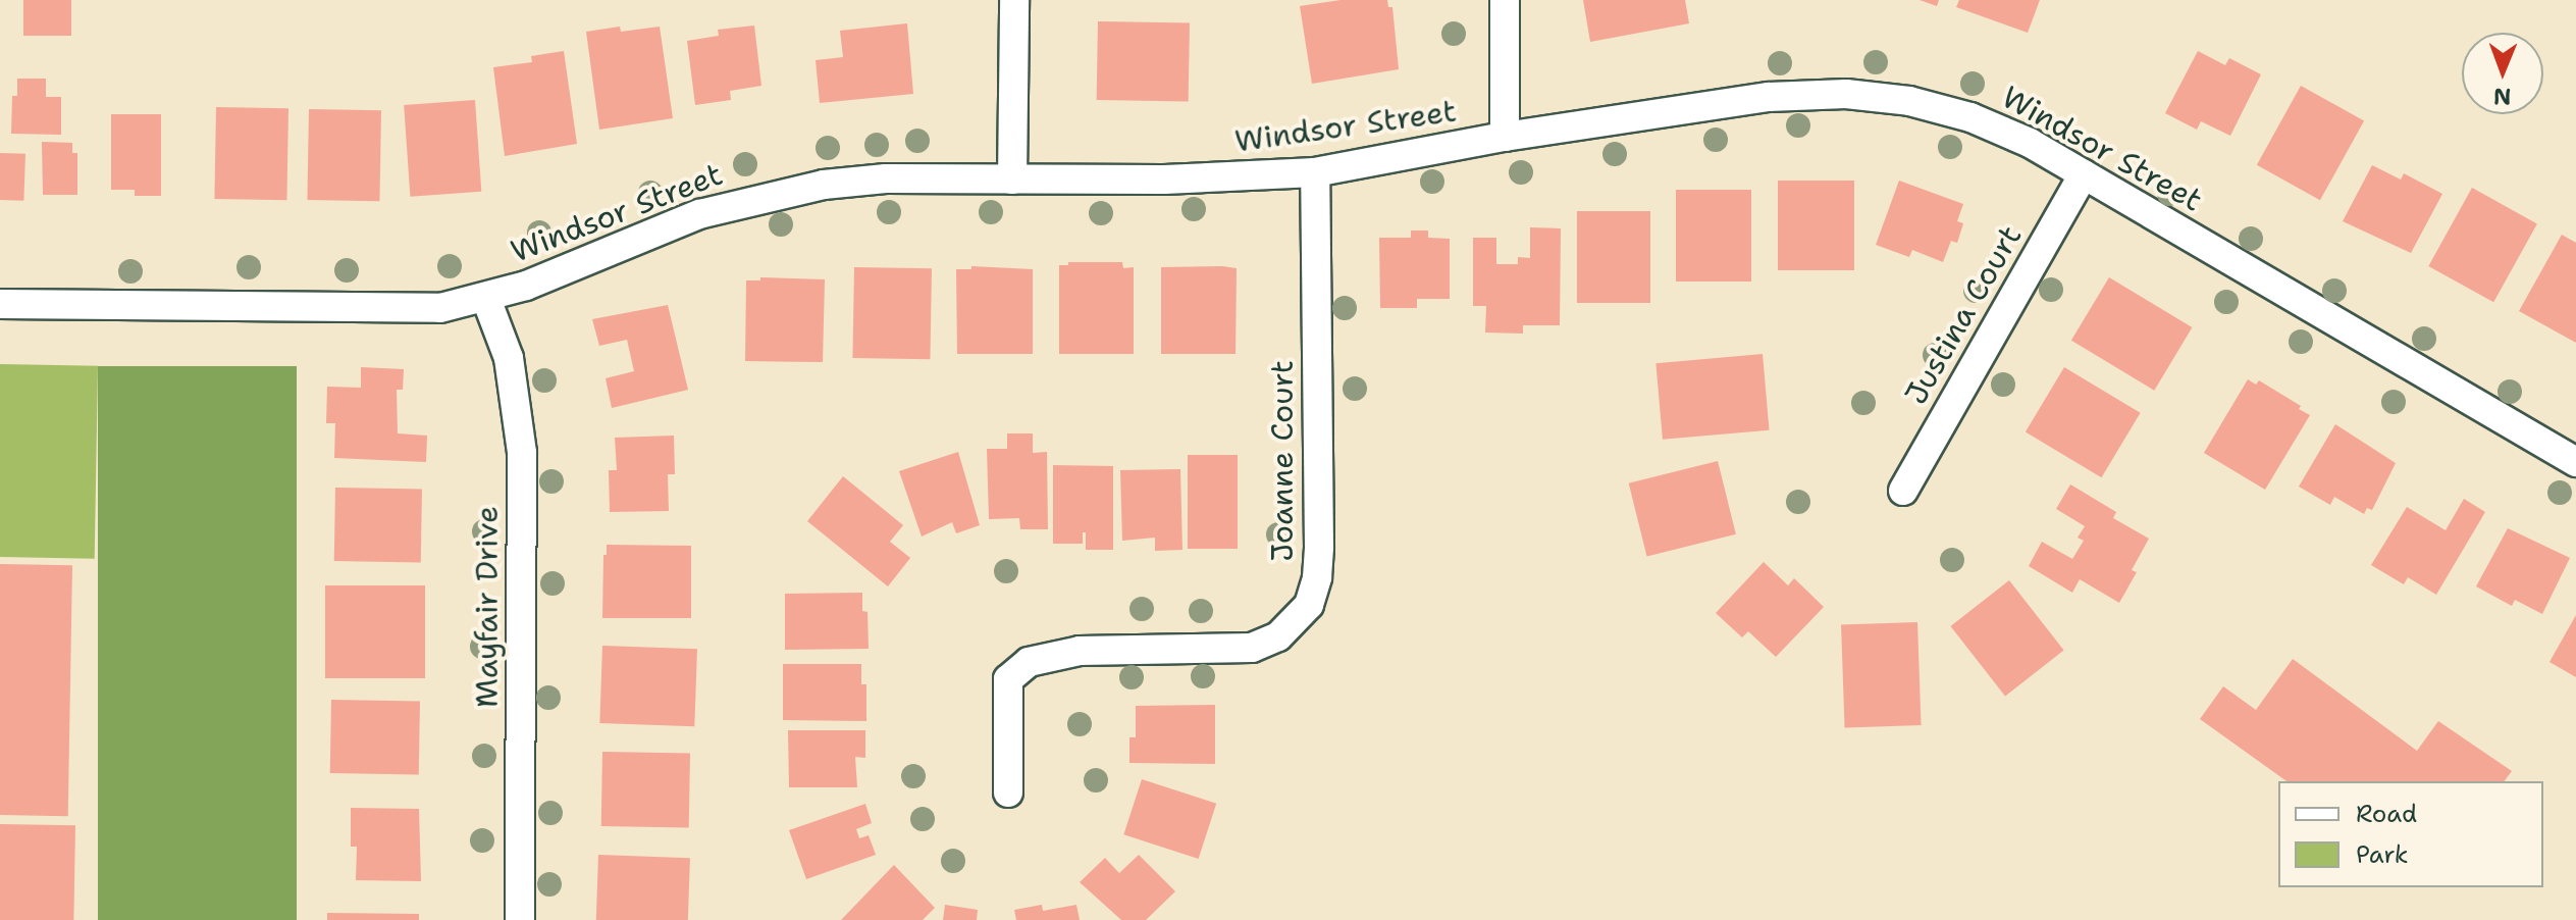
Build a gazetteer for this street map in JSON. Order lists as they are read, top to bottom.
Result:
{
  "streets": {
    "street": [
      "Windsor Street",
      "Justina Court",
      "Joanne Court",
      "Mayfair Drive"
    ]
  },
  "crossings": [
    ["Windsor Street", "Justina Court"],
    ["Windsor Street", "Joanne Court"],
    ["Windsor Street", "Mayfair Drive"]
  ],
  "legend": ["Road", "Park"],
  "north": "bottom"
}
